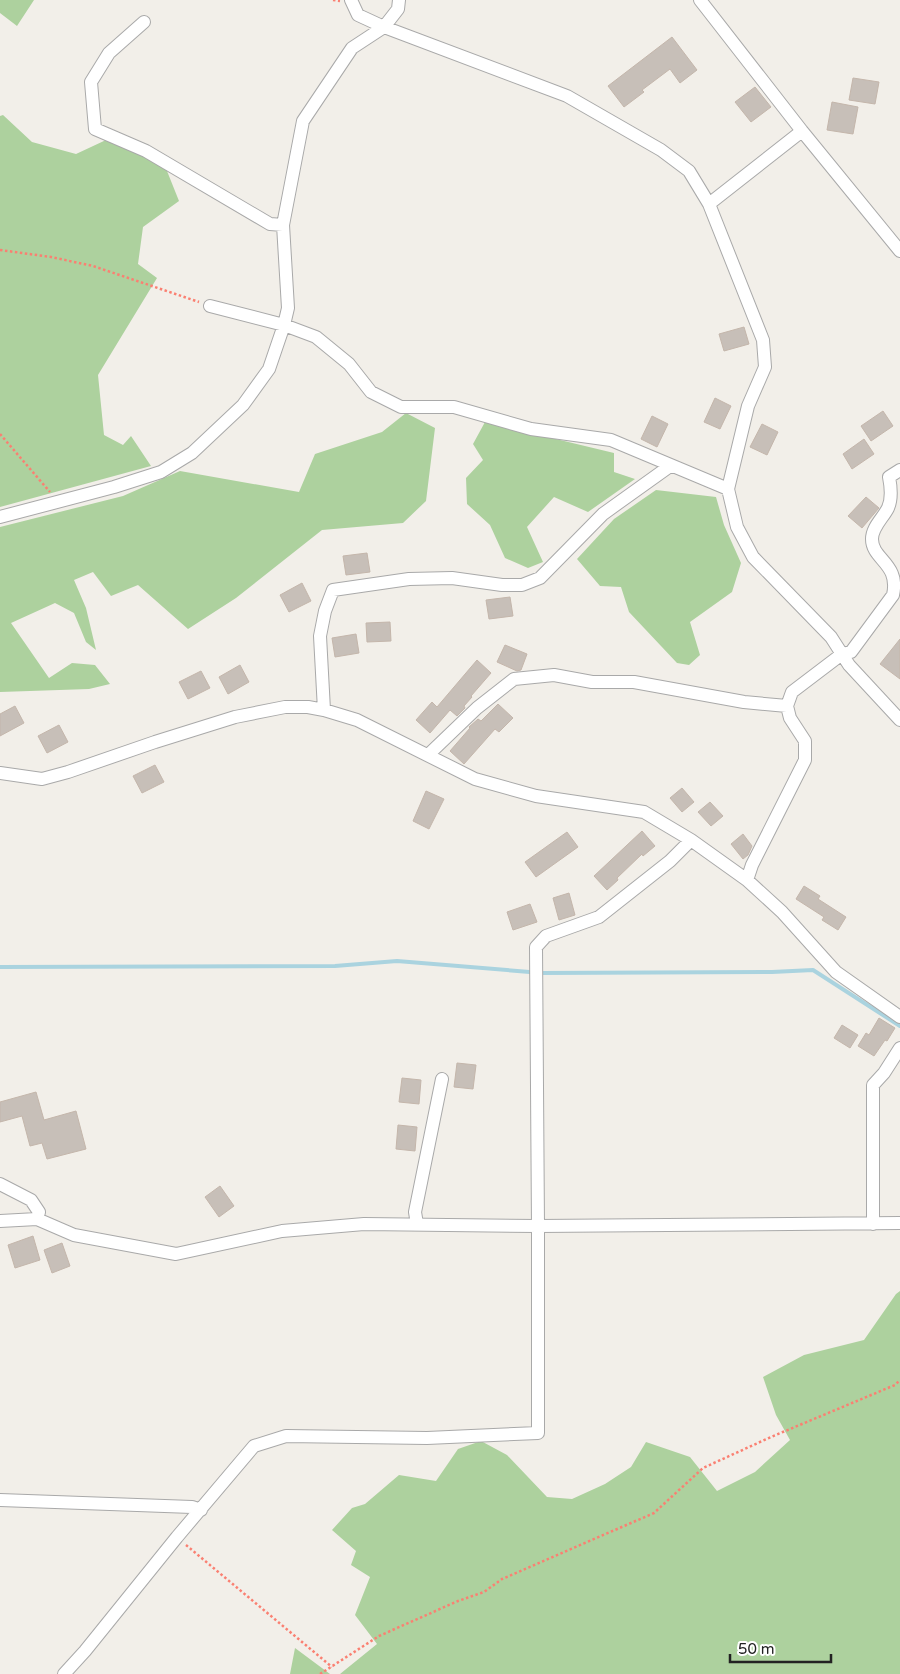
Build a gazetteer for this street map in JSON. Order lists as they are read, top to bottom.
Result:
{
  "scale_bar": "50 m"
}
